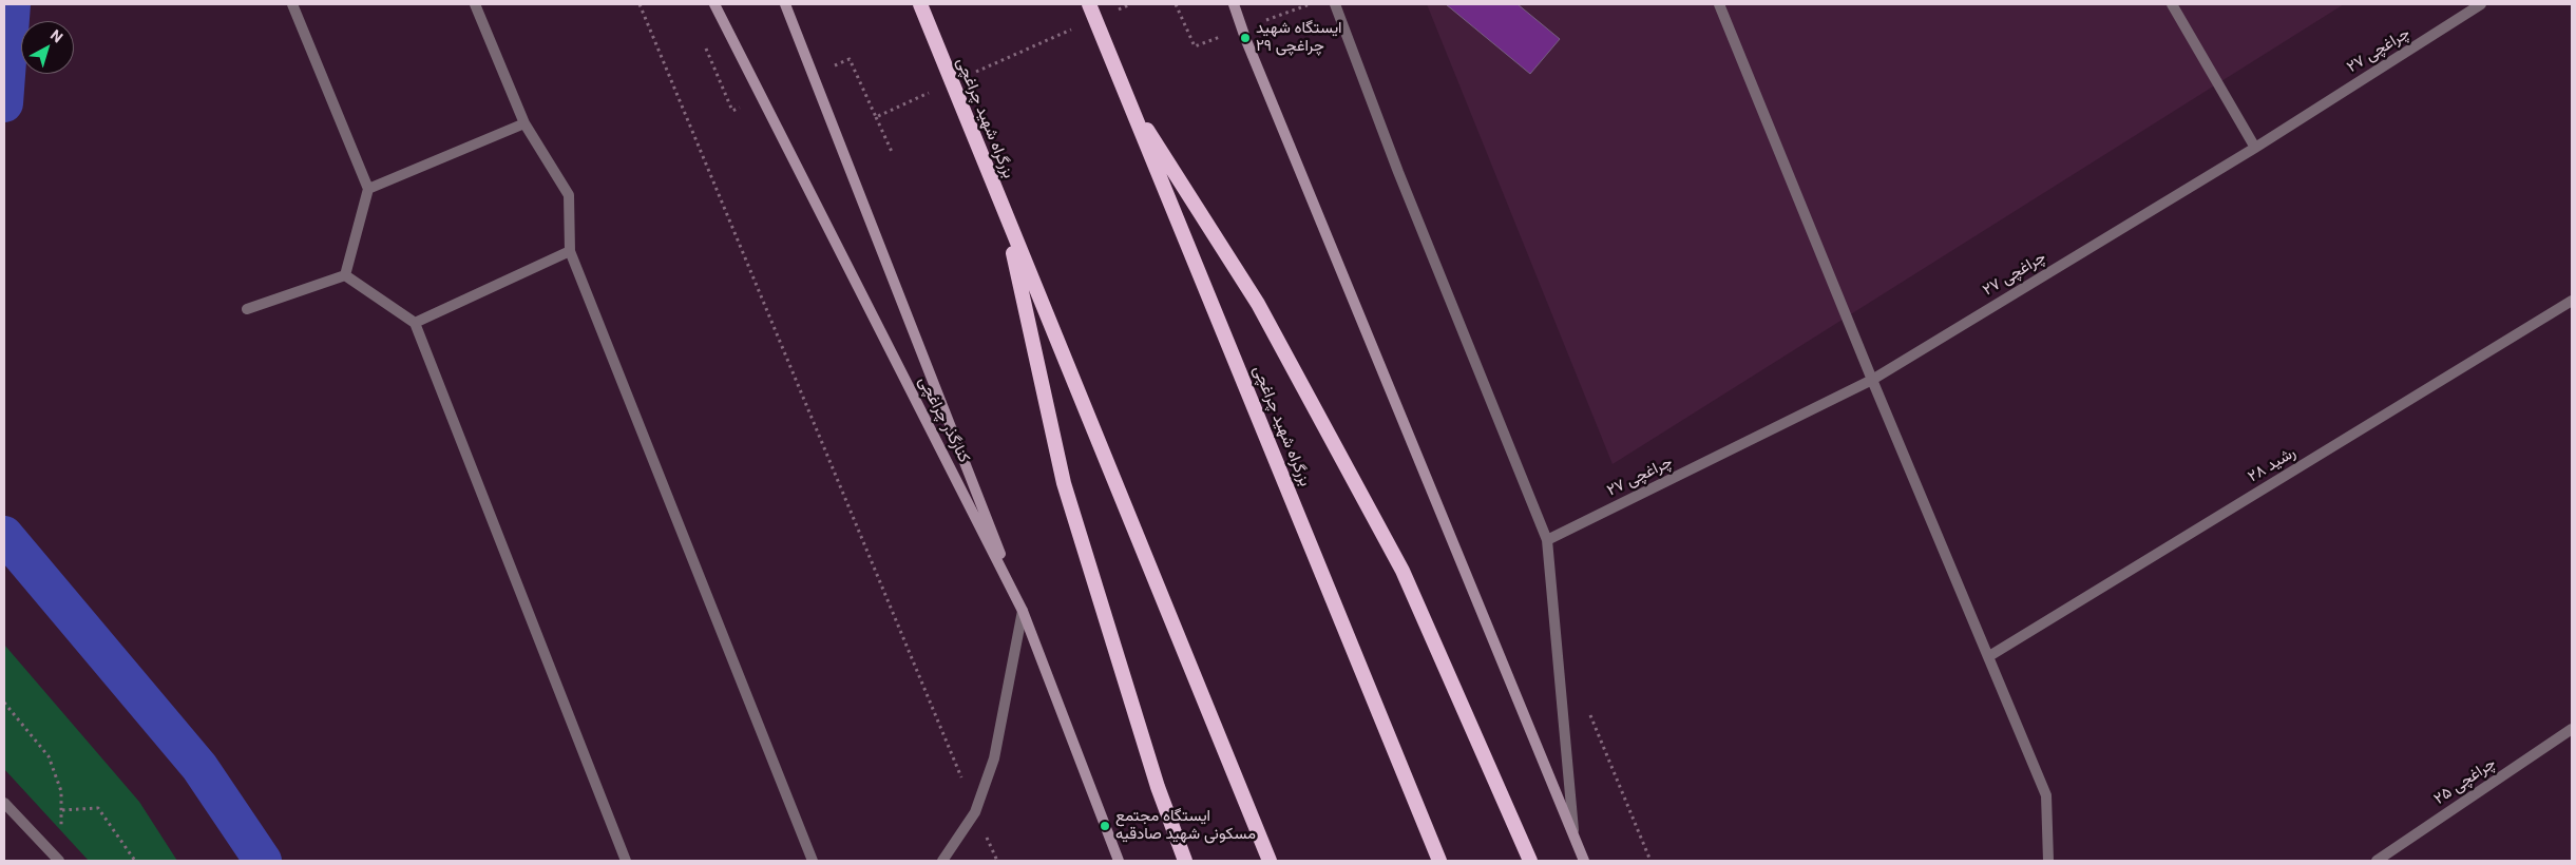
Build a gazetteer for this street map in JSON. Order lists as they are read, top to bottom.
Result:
{
  "streets": {
    "highway": ["بزرگراه شهید چراغچی"],
    "main road": ["کنارگذر چراغچی"],
    "street": ["چراغچی ۲۷", "رشید ۲۸", "چراغچی ۲۵"]
  },
  "places": ["ایستگاه شهید چراغچی ۲۹", "ایستگاه مجتمع مسکونی شهید صادقیه"],
  "north": "top right"
}
